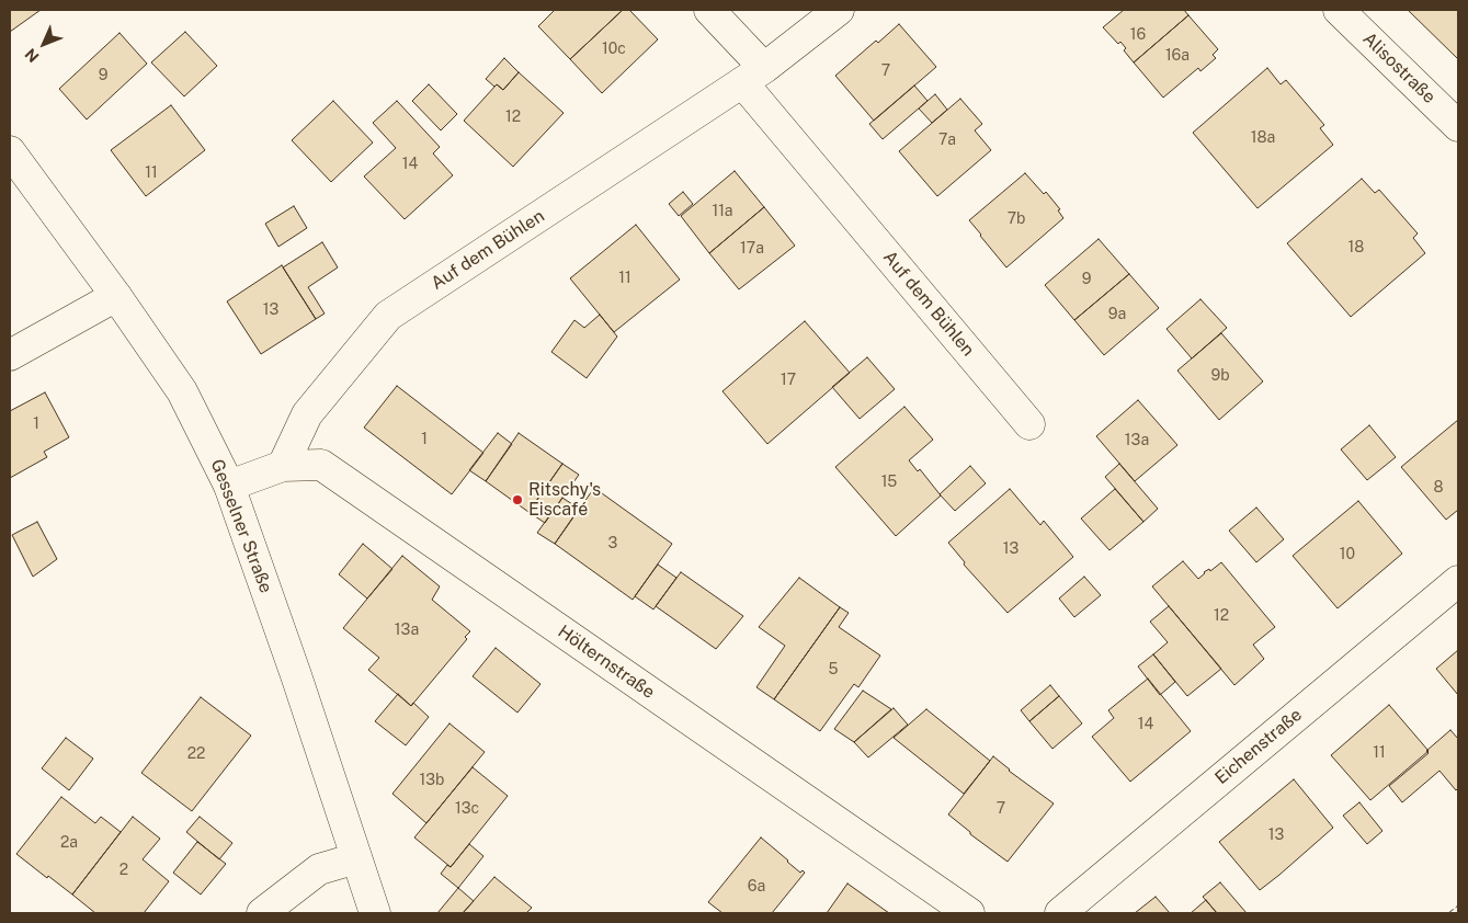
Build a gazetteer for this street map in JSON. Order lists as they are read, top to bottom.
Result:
{
  "streets": {
    "street": [
      "Alisostraße",
      "Auf dem Bühlen",
      "Gesselner Straße",
      "Hölternstraße",
      "Eichenstraße"
    ]
  },
  "crossings": [
    ["Auf dem Bühlen", "Hölternstraße"],
    ["Gesselner Straße", "Hölternstraße"]
  ],
  "places": ["Ritschy's Eiscafé"],
  "house_numbers": [
    "16",
    "10c",
    "16a",
    "7",
    "9",
    "12",
    "18a",
    "7a",
    "14",
    "11",
    "11a",
    "7b",
    "18",
    "17a",
    "11",
    "9",
    "13",
    "9a",
    "9b",
    "17",
    "1",
    "1",
    "13a",
    "15",
    "8",
    "3",
    "13",
    "10",
    "12",
    "13a",
    "5",
    "14",
    "11",
    "22",
    "13b",
    "13c",
    "7",
    "13",
    "2a",
    "2",
    "6a"
  ],
  "north": "bottom left"
}
